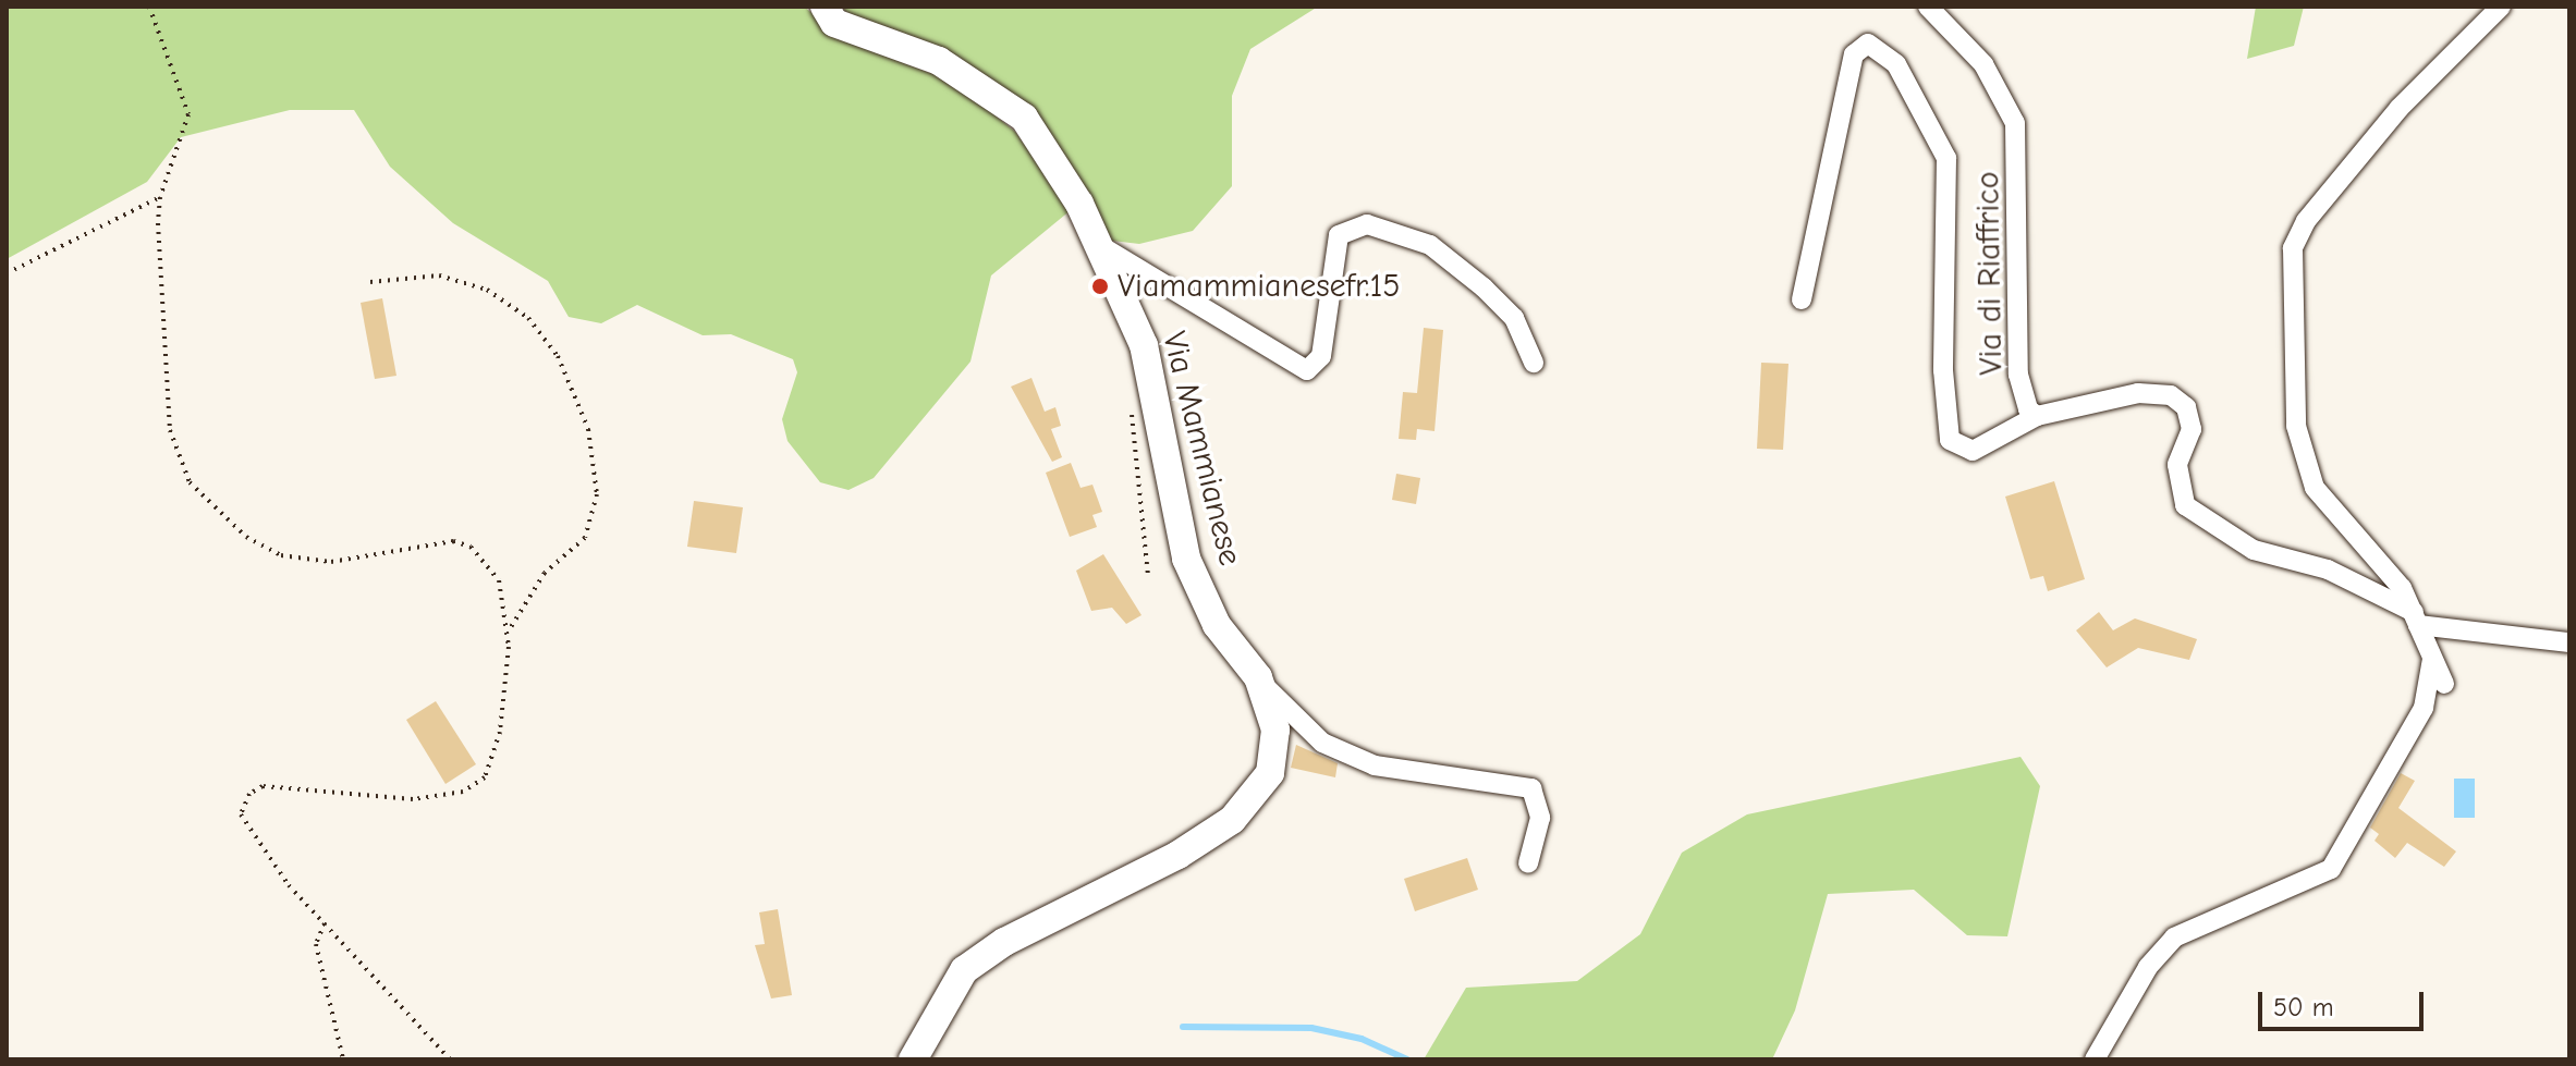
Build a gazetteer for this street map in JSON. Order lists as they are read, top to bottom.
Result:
{
  "streets": {
    "main road": ["Via Mammianese"],
    "street": ["Via di Riaffrico"]
  },
  "places": ["Viamammianesefr.15"],
  "scale_bar": "50 m"
}
